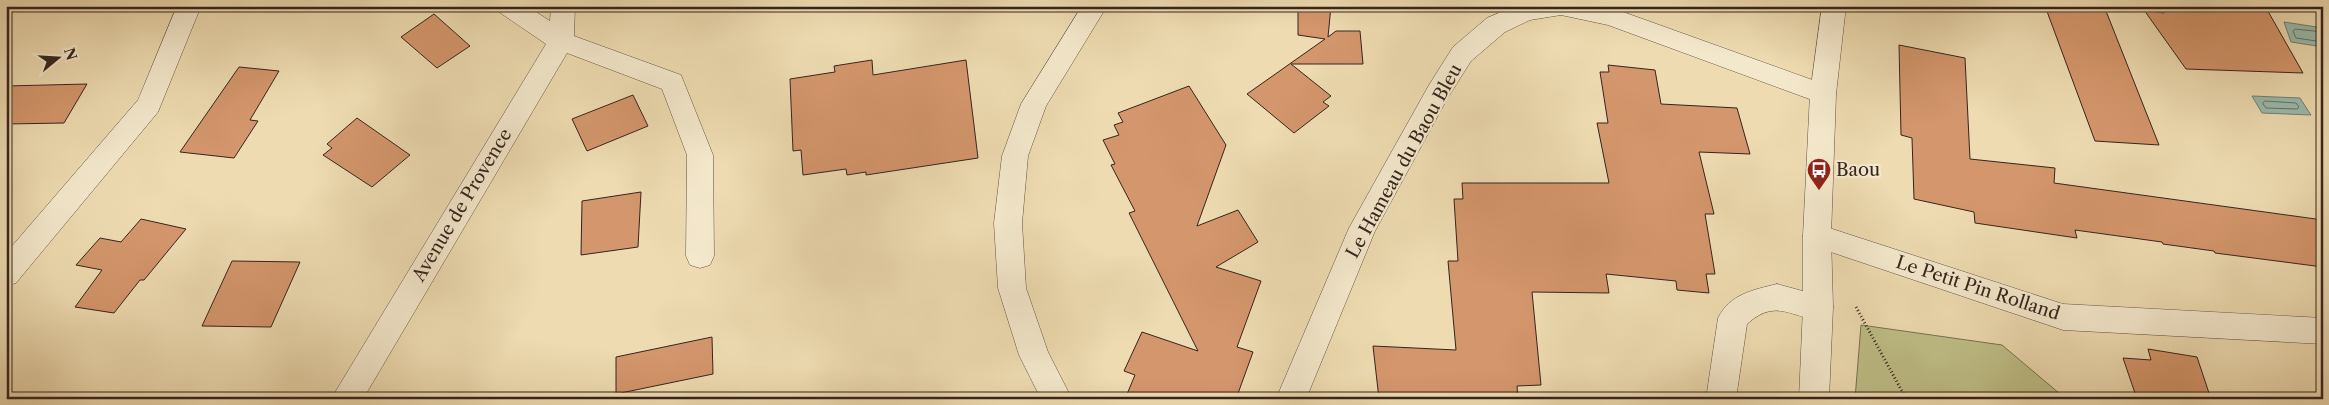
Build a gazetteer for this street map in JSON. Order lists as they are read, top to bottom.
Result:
{
  "streets": {
    "street": ["Le Hameau du Baou Bleu", "Avenue de Provence", "Le Petit Pin Rolland"]
  },
  "places": {
    "bus stop": ["Baou"]
  },
  "north": "right"
}
